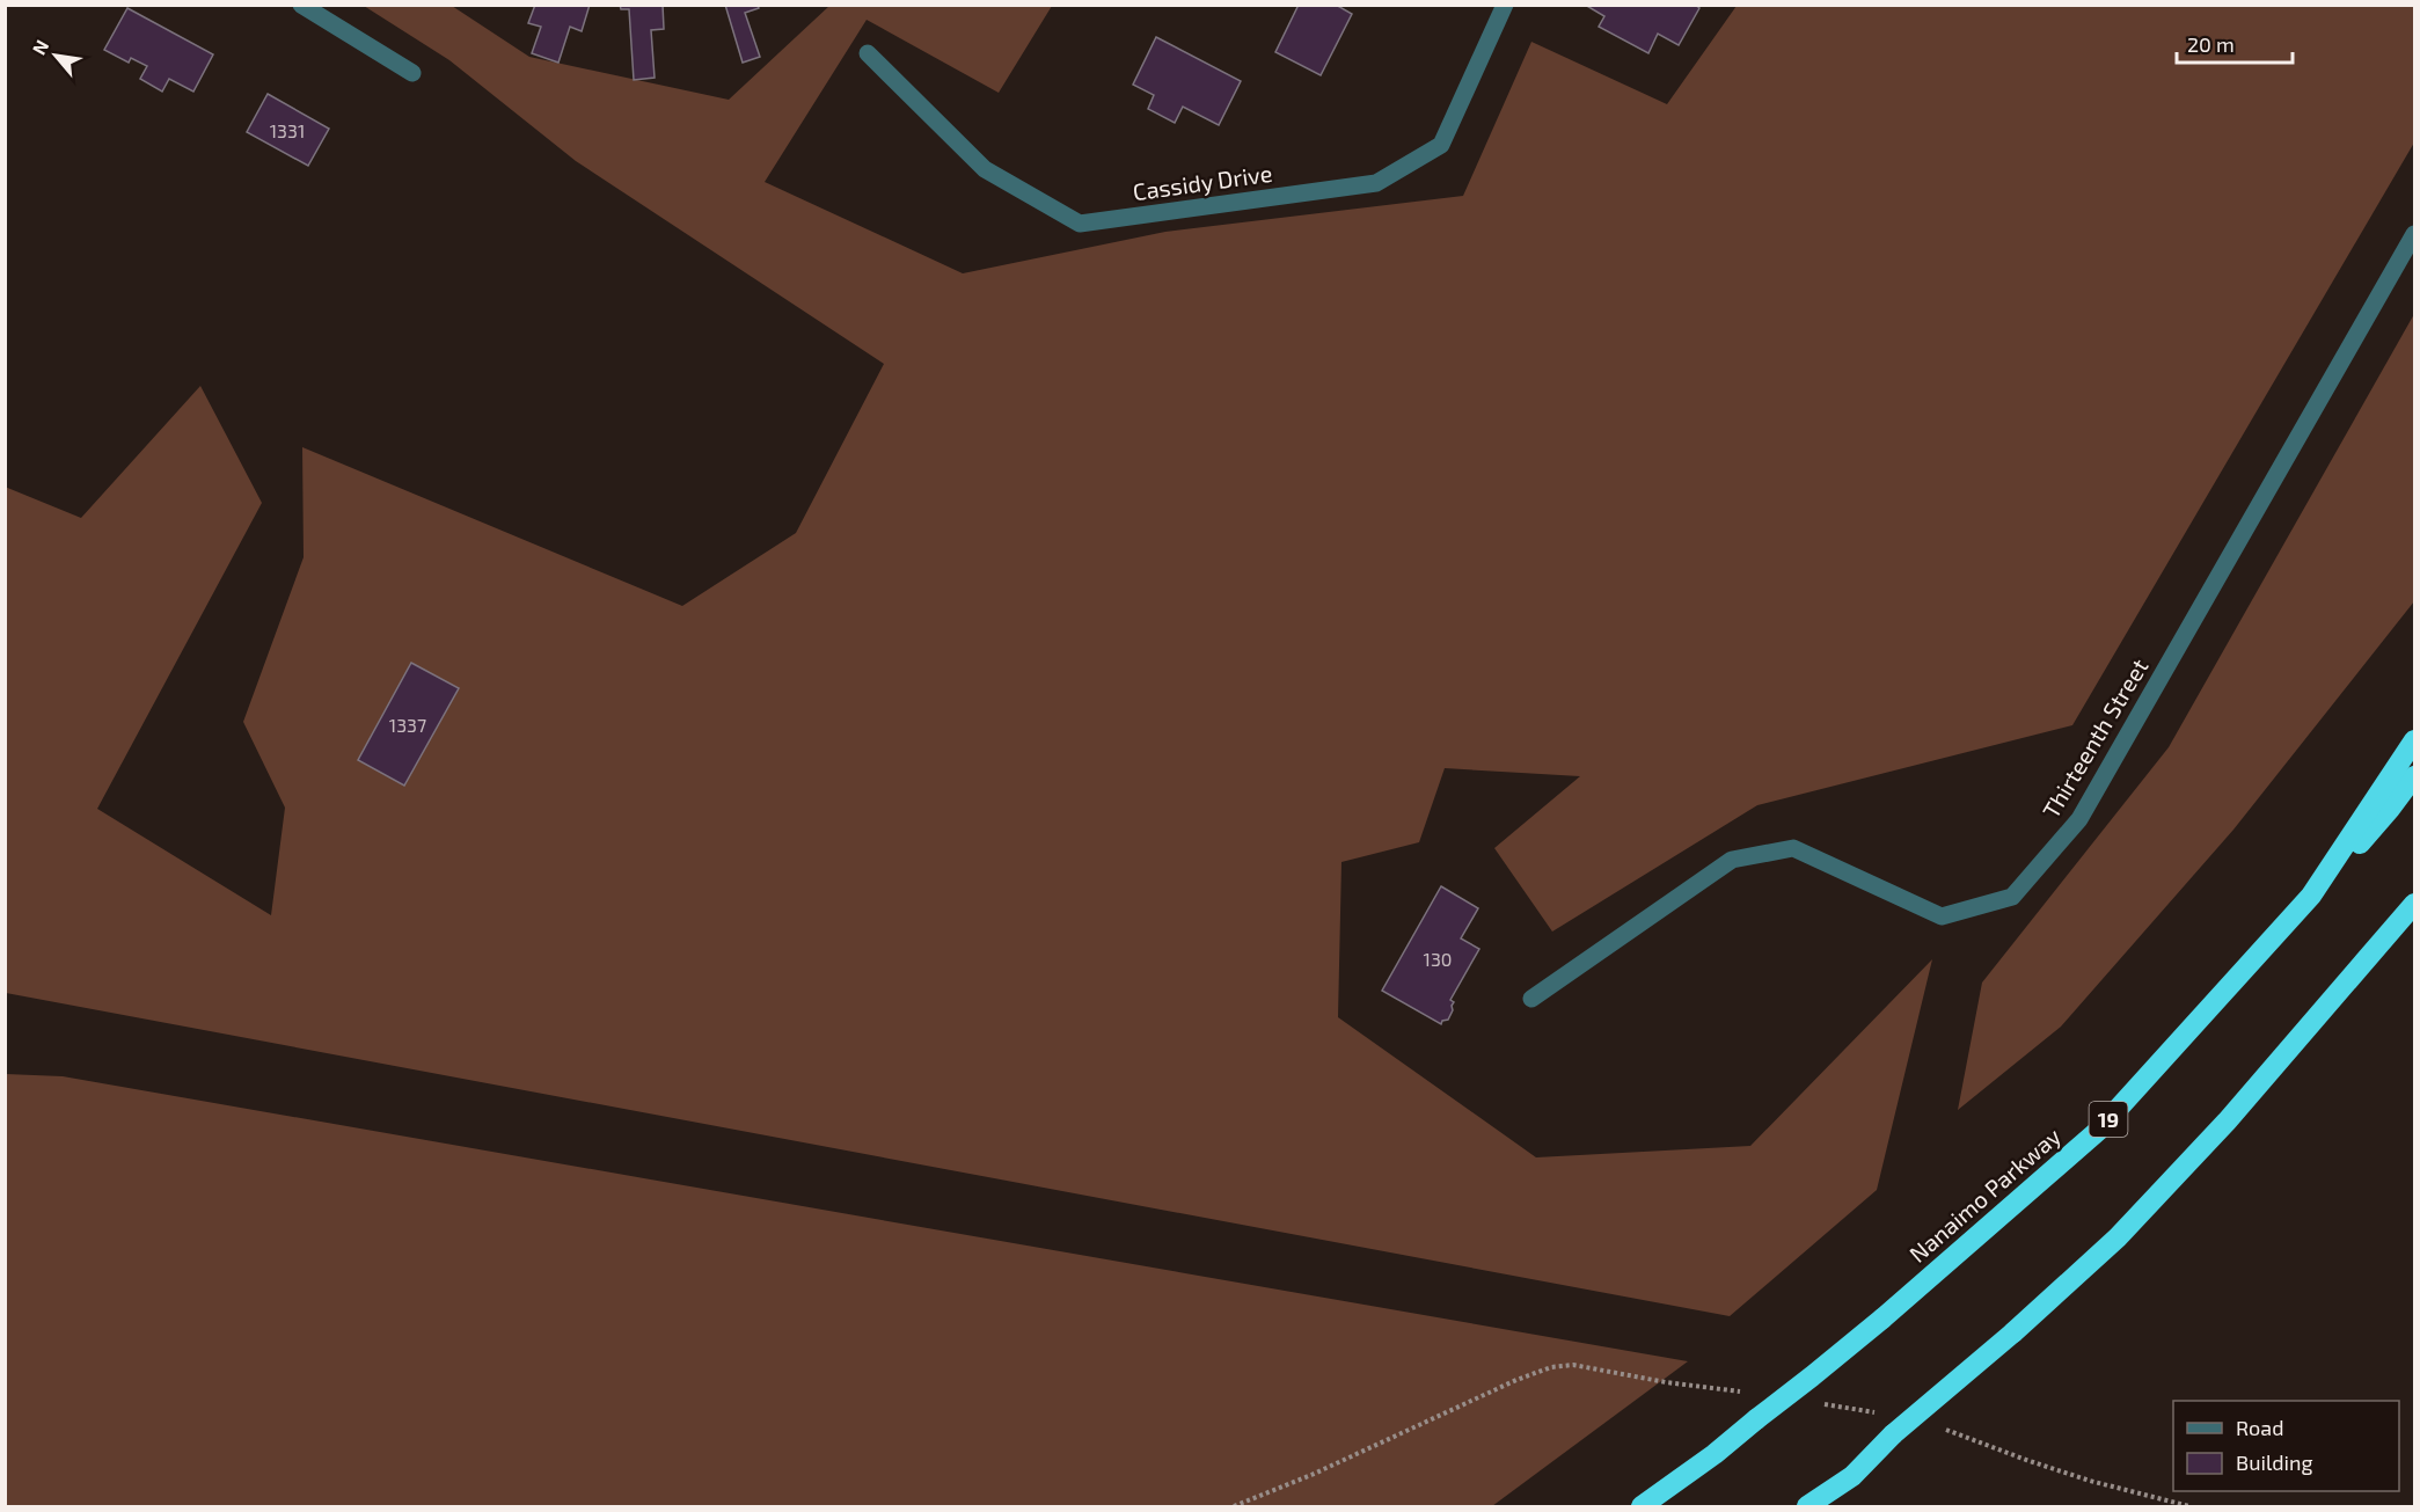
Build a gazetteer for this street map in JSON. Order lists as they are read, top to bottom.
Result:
{
  "streets": {
    "highway": ["19", "Nanaimo Parkway"],
    "street": ["Cassidy Drive", "Thirteenth Street"]
  },
  "house_numbers": ["1331", "1337", "130"],
  "legend": ["Road", "Building"],
  "scale_bar": "20 m",
  "north": "top left"
}
